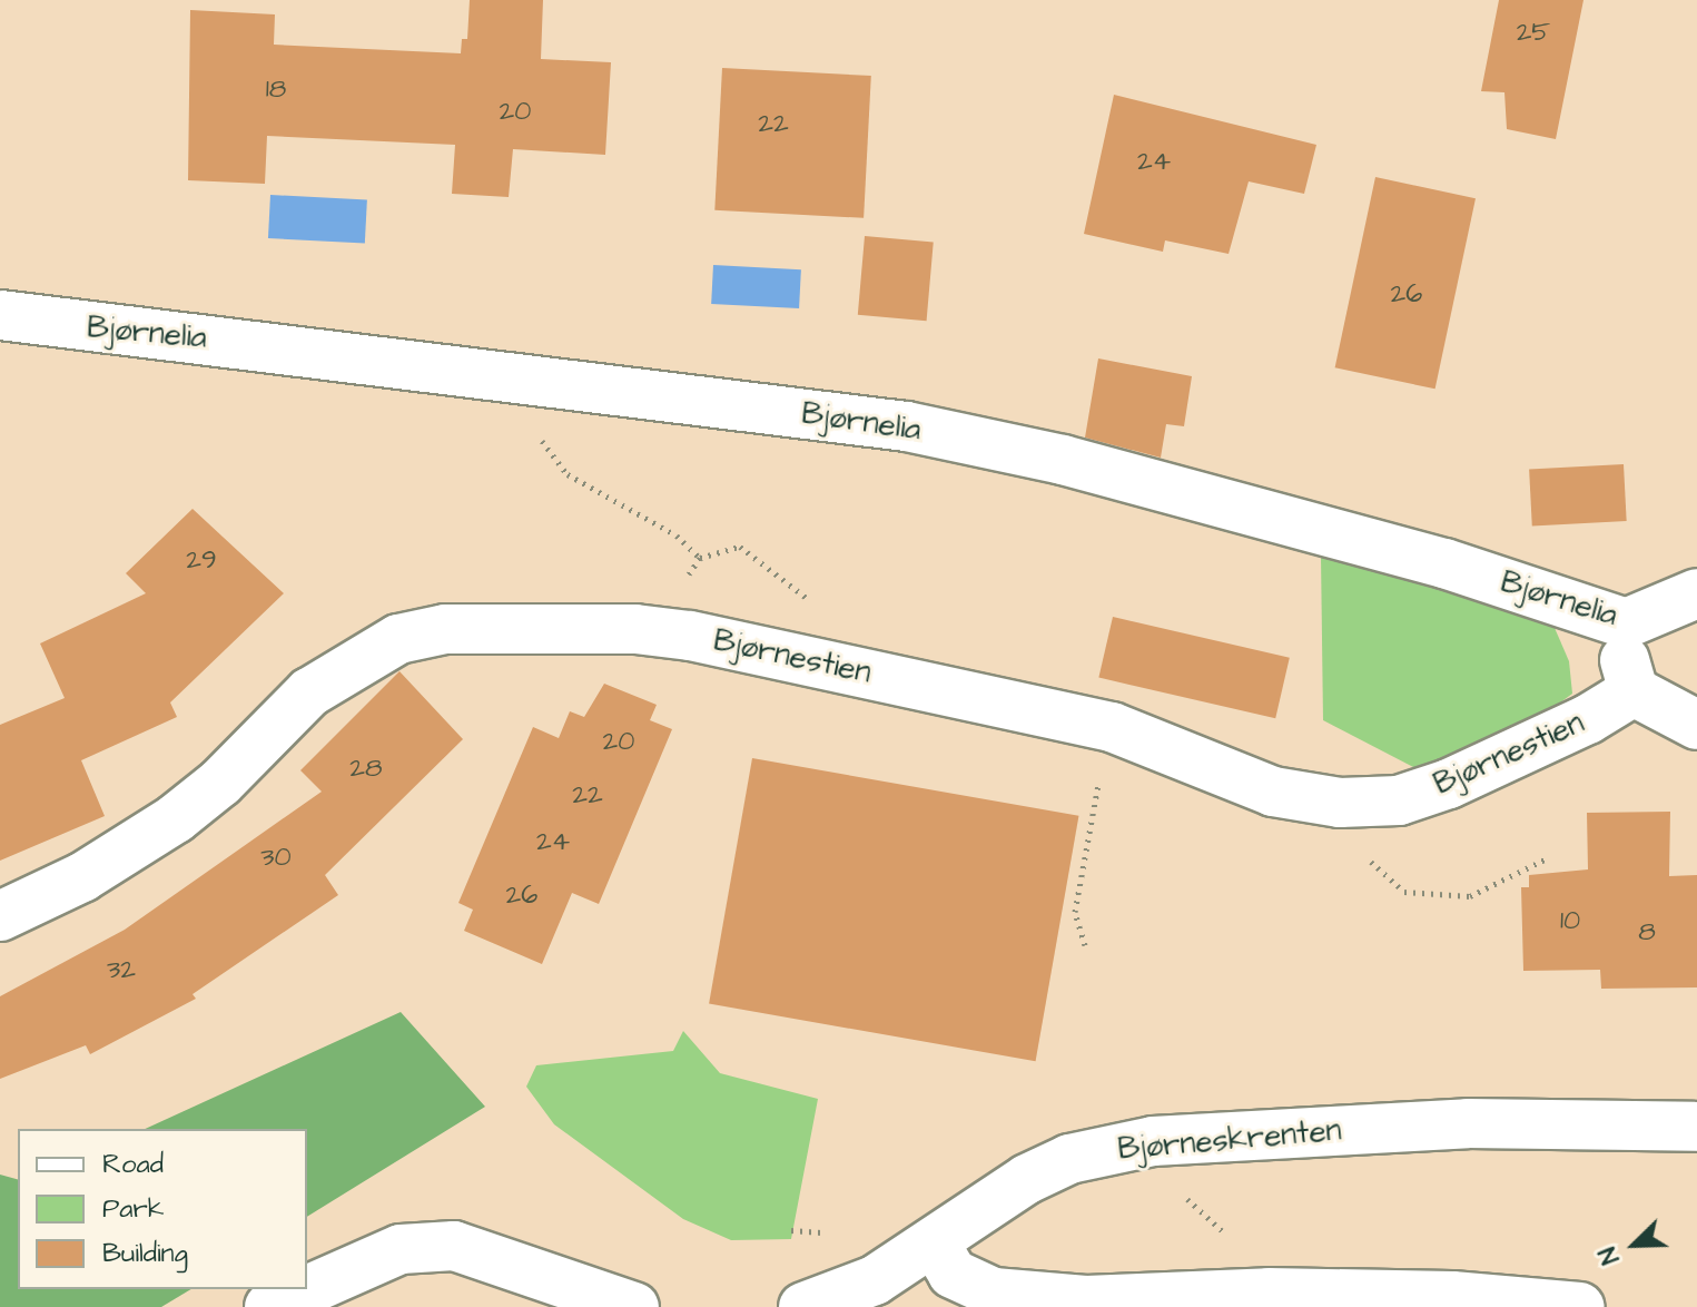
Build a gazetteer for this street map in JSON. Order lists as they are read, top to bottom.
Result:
{
  "streets": {
    "street": ["Bjørnelia", "Bjørnestien", "Bjørneskrenten"]
  },
  "house_numbers": [
    "25",
    "18",
    "20",
    "22",
    "24",
    "26",
    "29",
    "20",
    "28",
    "22",
    "24",
    "30",
    "26",
    "10",
    "8",
    "32"
  ],
  "legend": ["Road", "Park", "Building"],
  "north": "bottom left"
}
